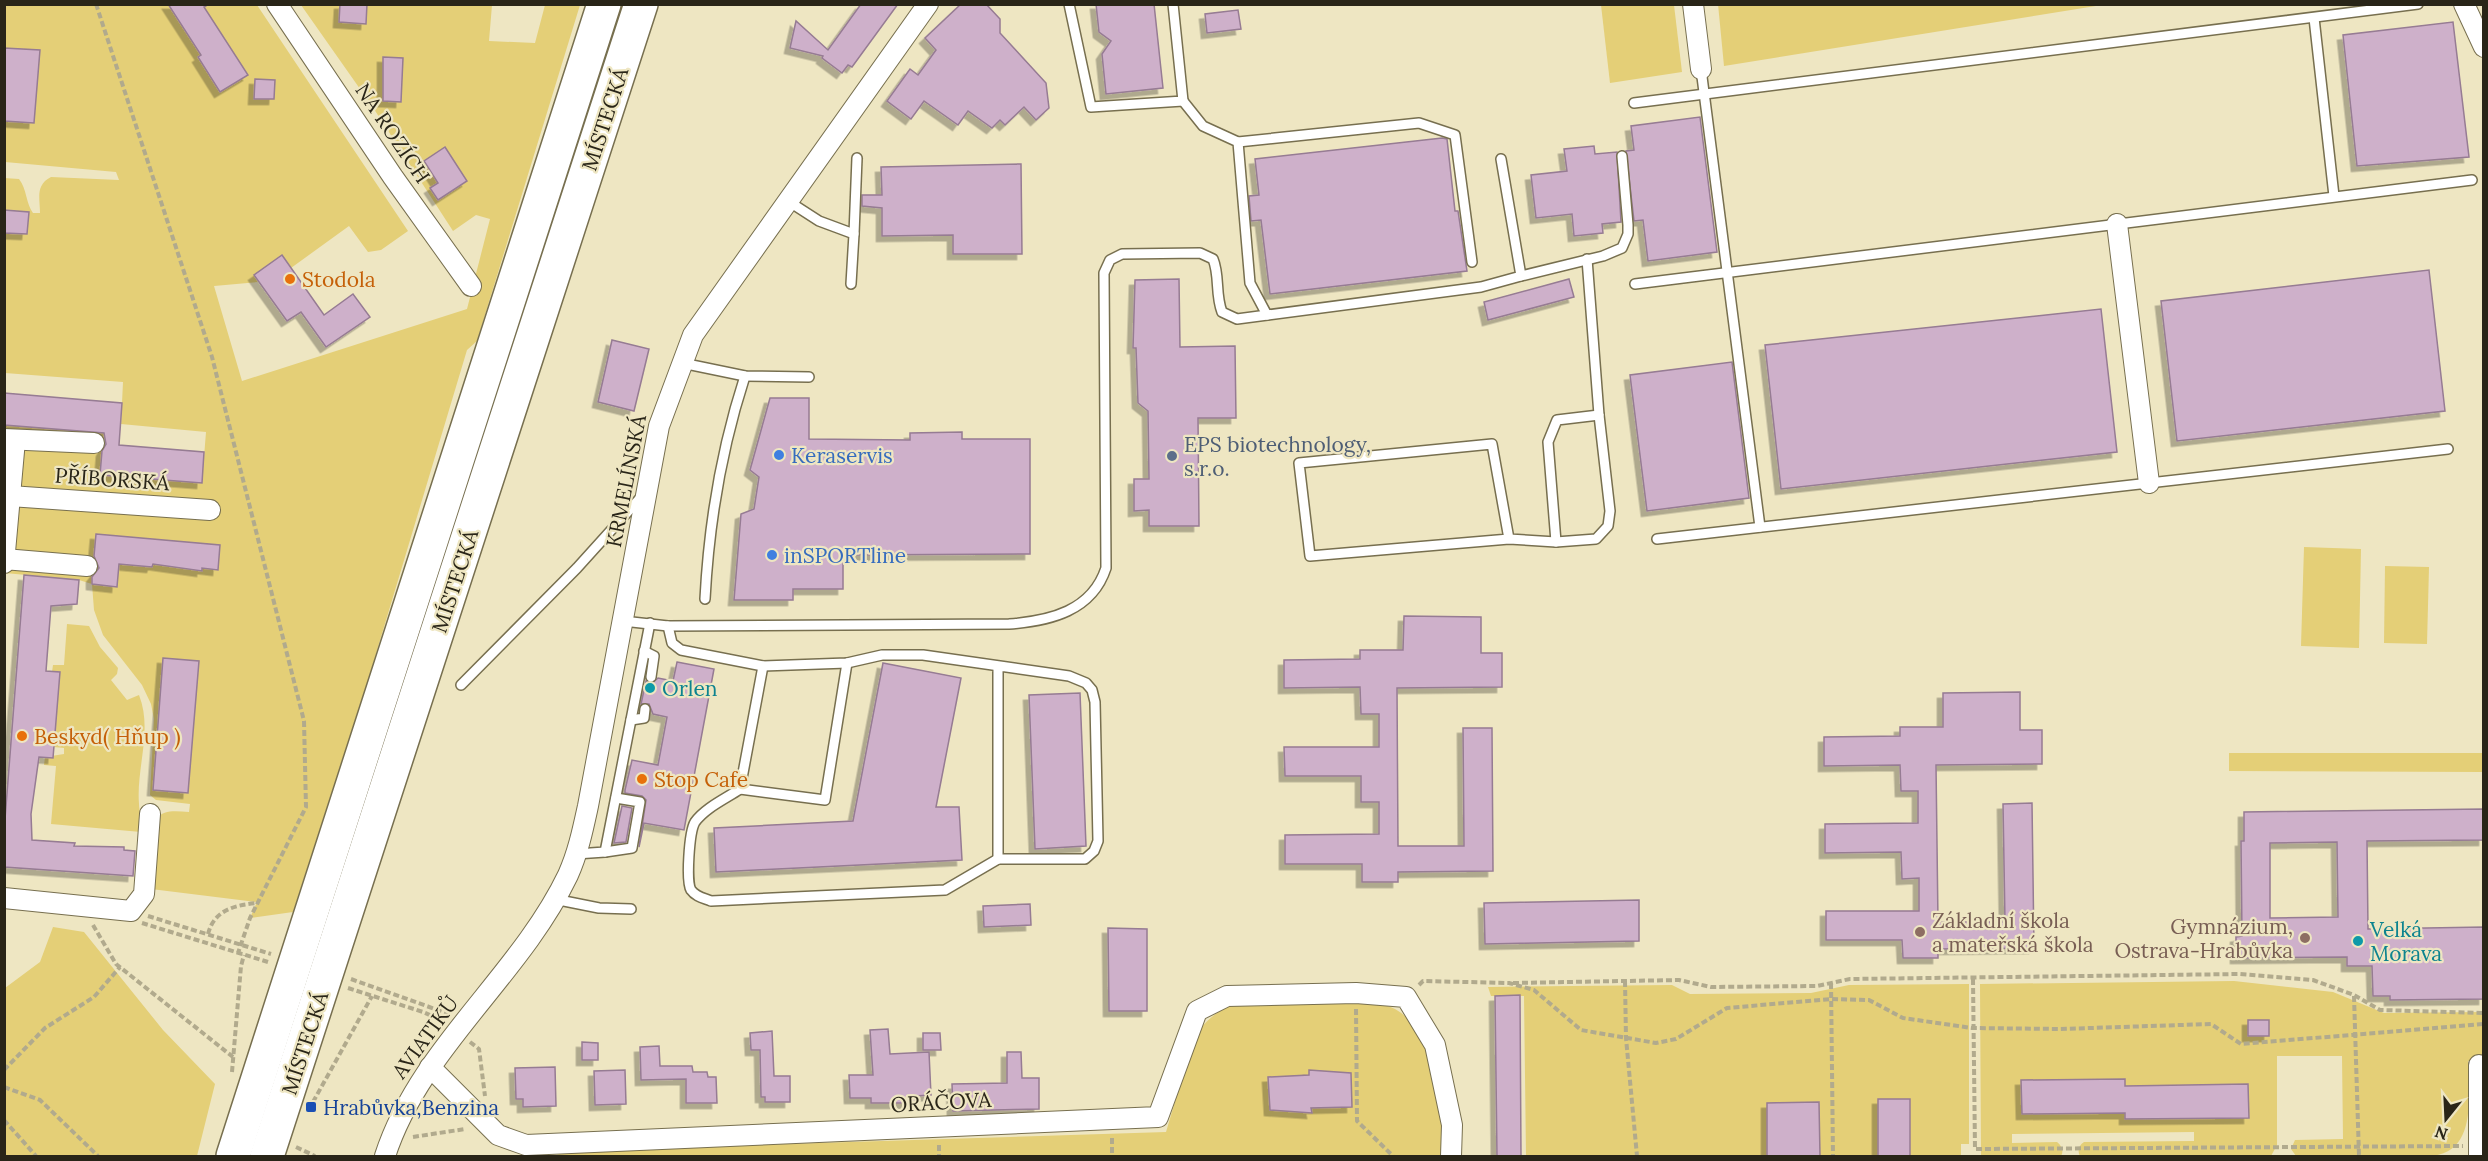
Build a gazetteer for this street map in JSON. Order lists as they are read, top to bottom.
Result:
{
  "streets": {
    "highway": ["MÍSTECKÁ"],
    "street": [
      "NA ROZÍCH",
      "PŘÍBORSKÁ",
      "KRMELÍNSKÁ",
      "AVIATIKŮ",
      "ORÁČOVA"
    ]
  },
  "crossings": [
    ["KRMELÍNSKÁ", "AVIATIKŮ"],
    ["AVIATIKŮ", "ORÁČOVA"]
  ],
  "places": {
    "other": [
      "Stodola",
      "Keraservis",
      "EPS biotechnology, s.r.o.",
      "inSPORTline",
      "Orlen",
      "Beskyd( Hňup )",
      "Stop Cafe",
      "Základní škola a mateřská škola",
      "Gymnázium, Ostrava-Hrabůvka",
      "Velká Morava"
    ],
    "transit": ["Hrabůvka,Benzina"]
  },
  "north": "bottom"
}
